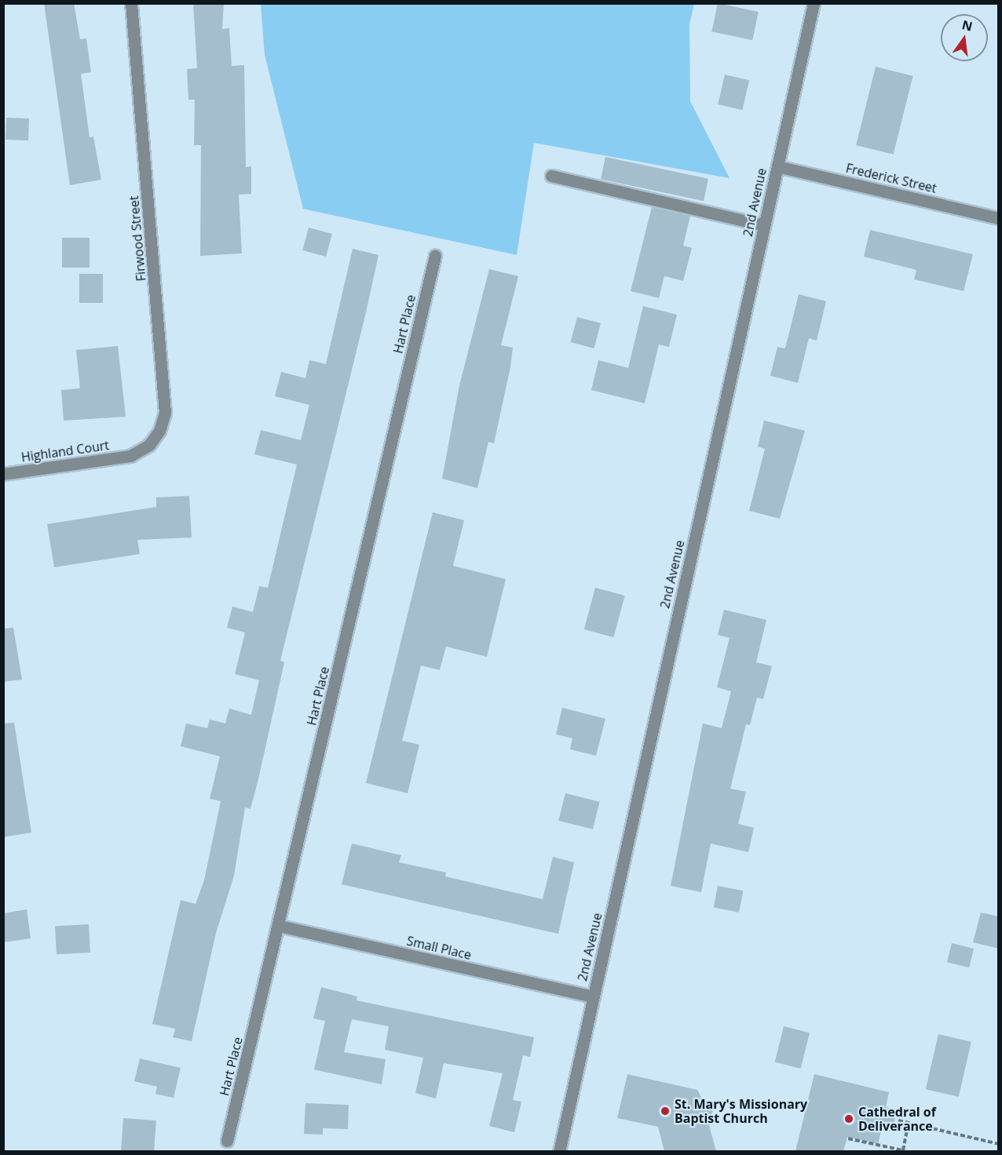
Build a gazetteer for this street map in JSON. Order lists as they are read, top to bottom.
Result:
{
  "streets": {
    "street": [
      "Frederick Street",
      "2nd Avenue",
      "Firwood Street",
      "Hart Place",
      "Highland Court",
      "Small Place"
    ]
  },
  "crossings": [
    ["Frederick Street", "2nd Avenue"],
    ["2nd Avenue", "Small Place"],
    ["Firwood Street", "Highland Court"],
    ["Hart Place", "Small Place"]
  ],
  "places": ["St. Mary's Missionary Baptist Church", "Cathedral of Deliverance"],
  "north": "top"
}
